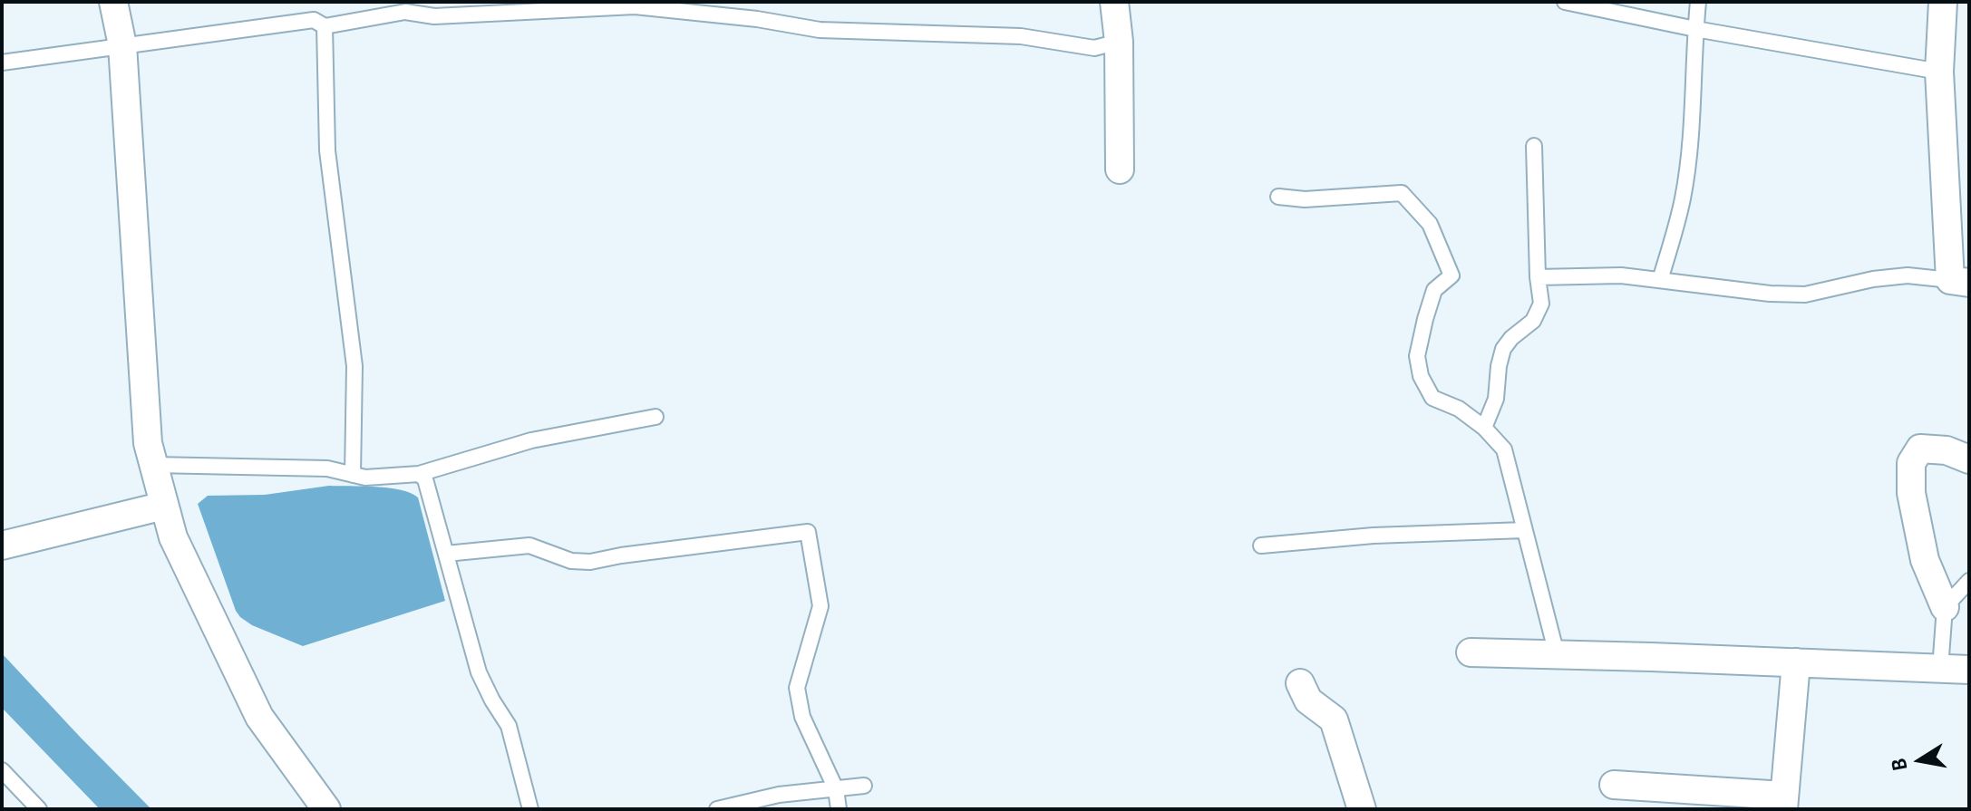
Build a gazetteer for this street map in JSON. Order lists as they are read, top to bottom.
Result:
{
  "north": "left"
}
